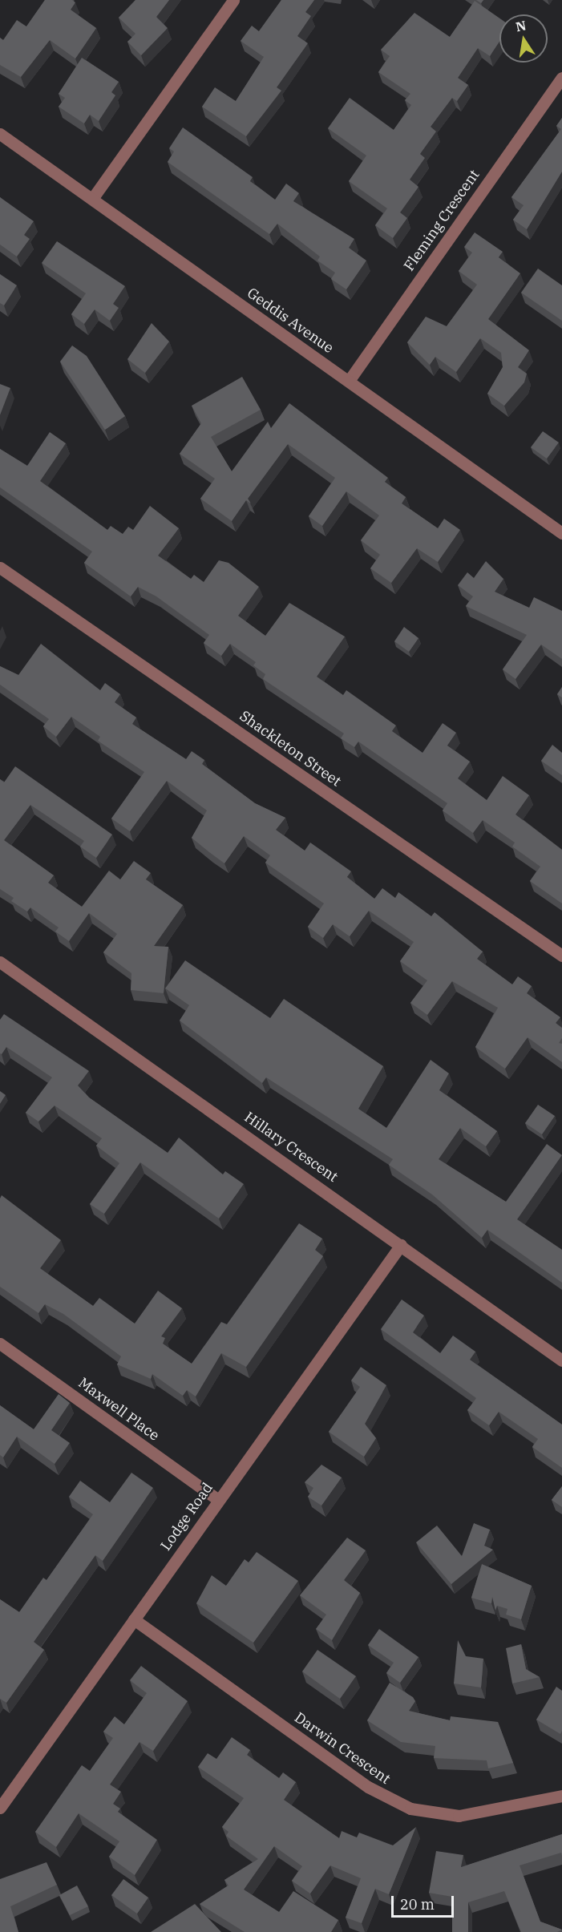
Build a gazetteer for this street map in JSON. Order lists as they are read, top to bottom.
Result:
{
  "streets": {
    "street": [
      "Fleming Crescent",
      "Geddis Avenue",
      "Shackleton Street",
      "Hillary Crescent",
      "Maxwell Place",
      "Lodge Road",
      "Darwin Crescent"
    ]
  },
  "crossings": [
    ["Fleming Crescent", "Geddis Avenue"],
    ["Hillary Crescent", "Lodge Road"],
    ["Maxwell Place", "Lodge Road"],
    ["Lodge Road", "Darwin Crescent"]
  ],
  "scale_bar": "20 m",
  "north": "top"
}
